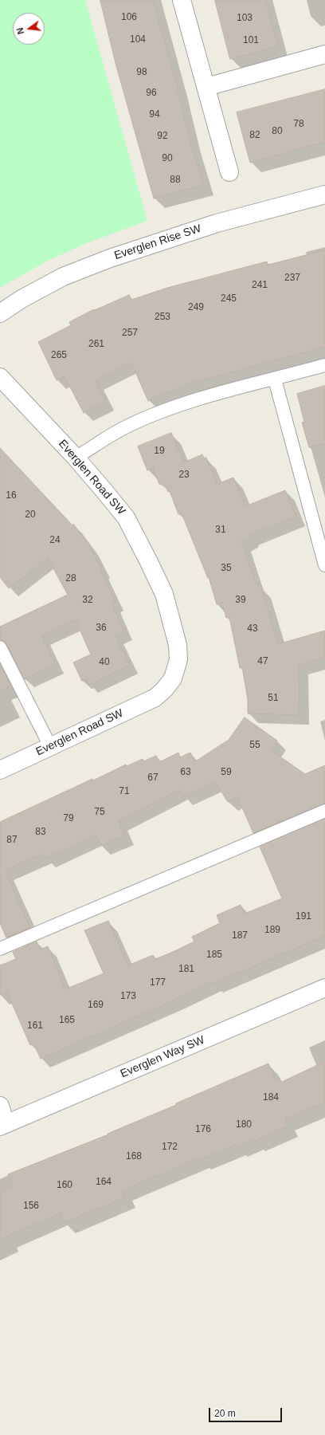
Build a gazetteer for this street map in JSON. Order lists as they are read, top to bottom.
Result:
{
  "streets": {
    "street": ["Everglen Rise SW", "Everglen Road SW", "Everglen Way SW"]
  },
  "house_numbers": [
    "106",
    "103",
    "104",
    "101",
    "98",
    "96",
    "94",
    "78",
    "80",
    "82",
    "92",
    "90",
    "88",
    "237",
    "241",
    "245",
    "249",
    "253",
    "257",
    "261",
    "265",
    "19",
    "23",
    "16",
    "20",
    "31",
    "24",
    "35",
    "28",
    "32",
    "39",
    "36",
    "43",
    "47",
    "40",
    "51",
    "55",
    "63",
    "59",
    "67",
    "71",
    "75",
    "79",
    "83",
    "87",
    "191",
    "189",
    "187",
    "185",
    "181",
    "177",
    "173",
    "169",
    "165",
    "161",
    "184",
    "180",
    "176",
    "172",
    "168",
    "164",
    "160",
    "156"
  ],
  "scale_bar": "20 m",
  "north": "left"
}
